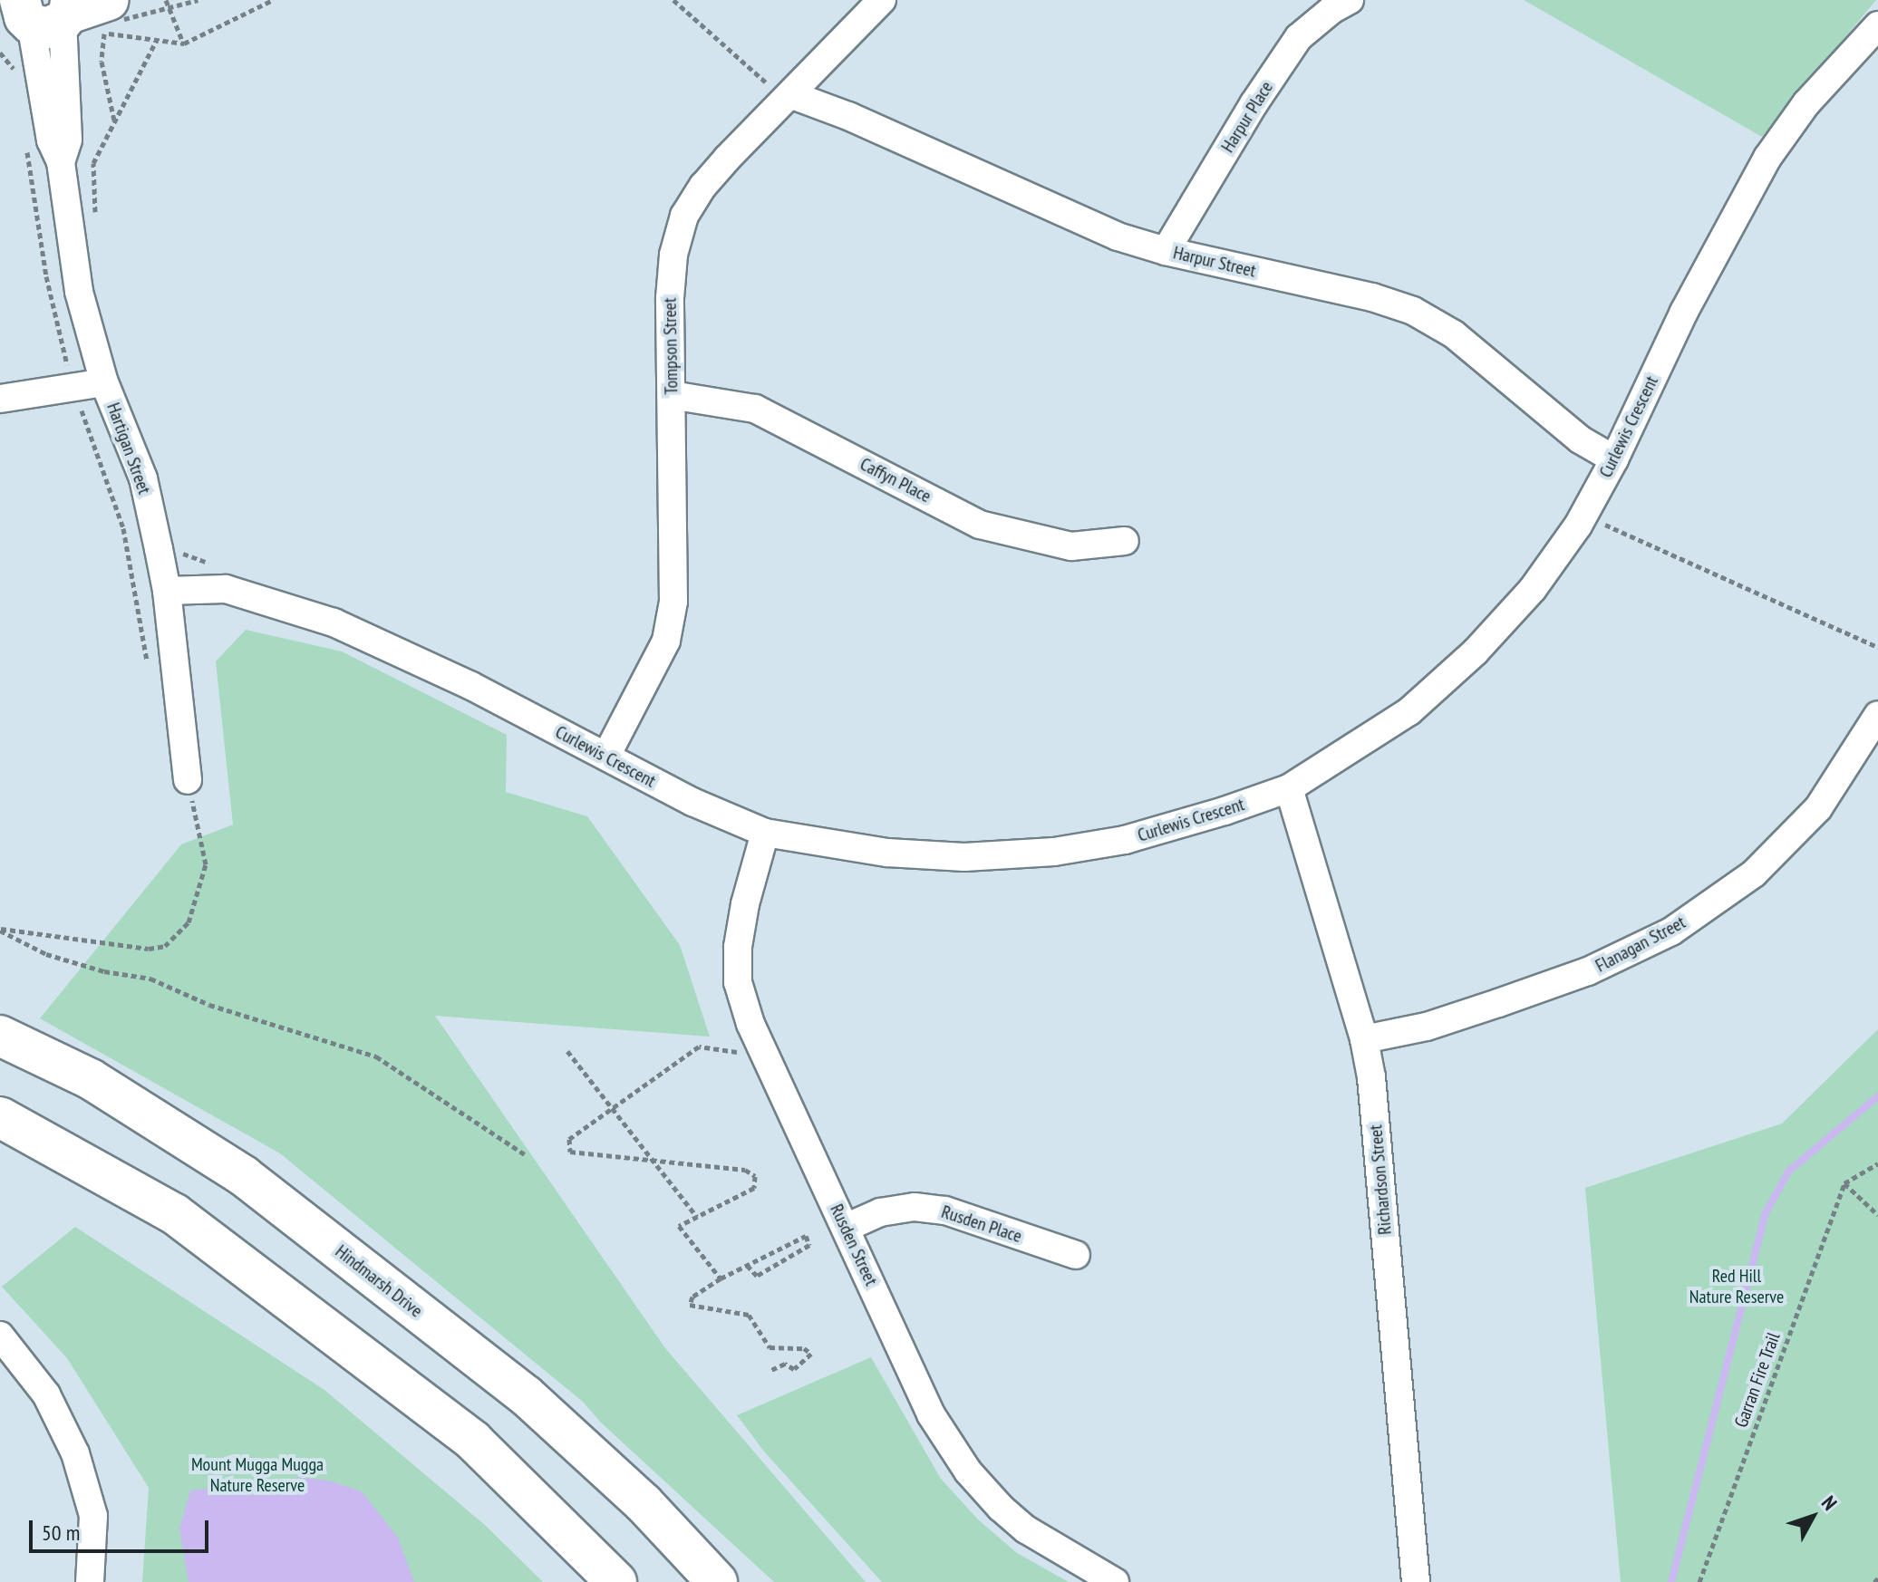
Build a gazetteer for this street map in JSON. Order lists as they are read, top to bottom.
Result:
{
  "streets": {
    "main road": ["Hindmarsh Drive"],
    "street": [
      "Harpur Place",
      "Harpur Street",
      "Tompson Street",
      "Curlewis Crescent",
      "Hartigan Street",
      "Caffyn Place",
      "Flanagan Street",
      "Richardson Street",
      "Rusden Place",
      "Rusden Street"
    ],
    "path": ["Garran Fire Trail"]
  },
  "crossings": [
    ["Harpur Place", "Harpur Street"],
    ["Harpur Street", "Tompson Street"],
    ["Harpur Street", "Curlewis Crescent"],
    ["Tompson Street", "Curlewis Crescent"],
    ["Tompson Street", "Caffyn Place"],
    ["Curlewis Crescent", "Hartigan Street"],
    ["Curlewis Crescent", "Richardson Street"],
    ["Curlewis Crescent", "Rusden Street"],
    ["Flanagan Street", "Richardson Street"],
    ["Rusden Place", "Rusden Street"]
  ],
  "parks": ["Red Hill Nature Reserve", "Mount Mugga Mugga Nature Reserve"],
  "scale_bar": "50 m",
  "north": "top right"
}
